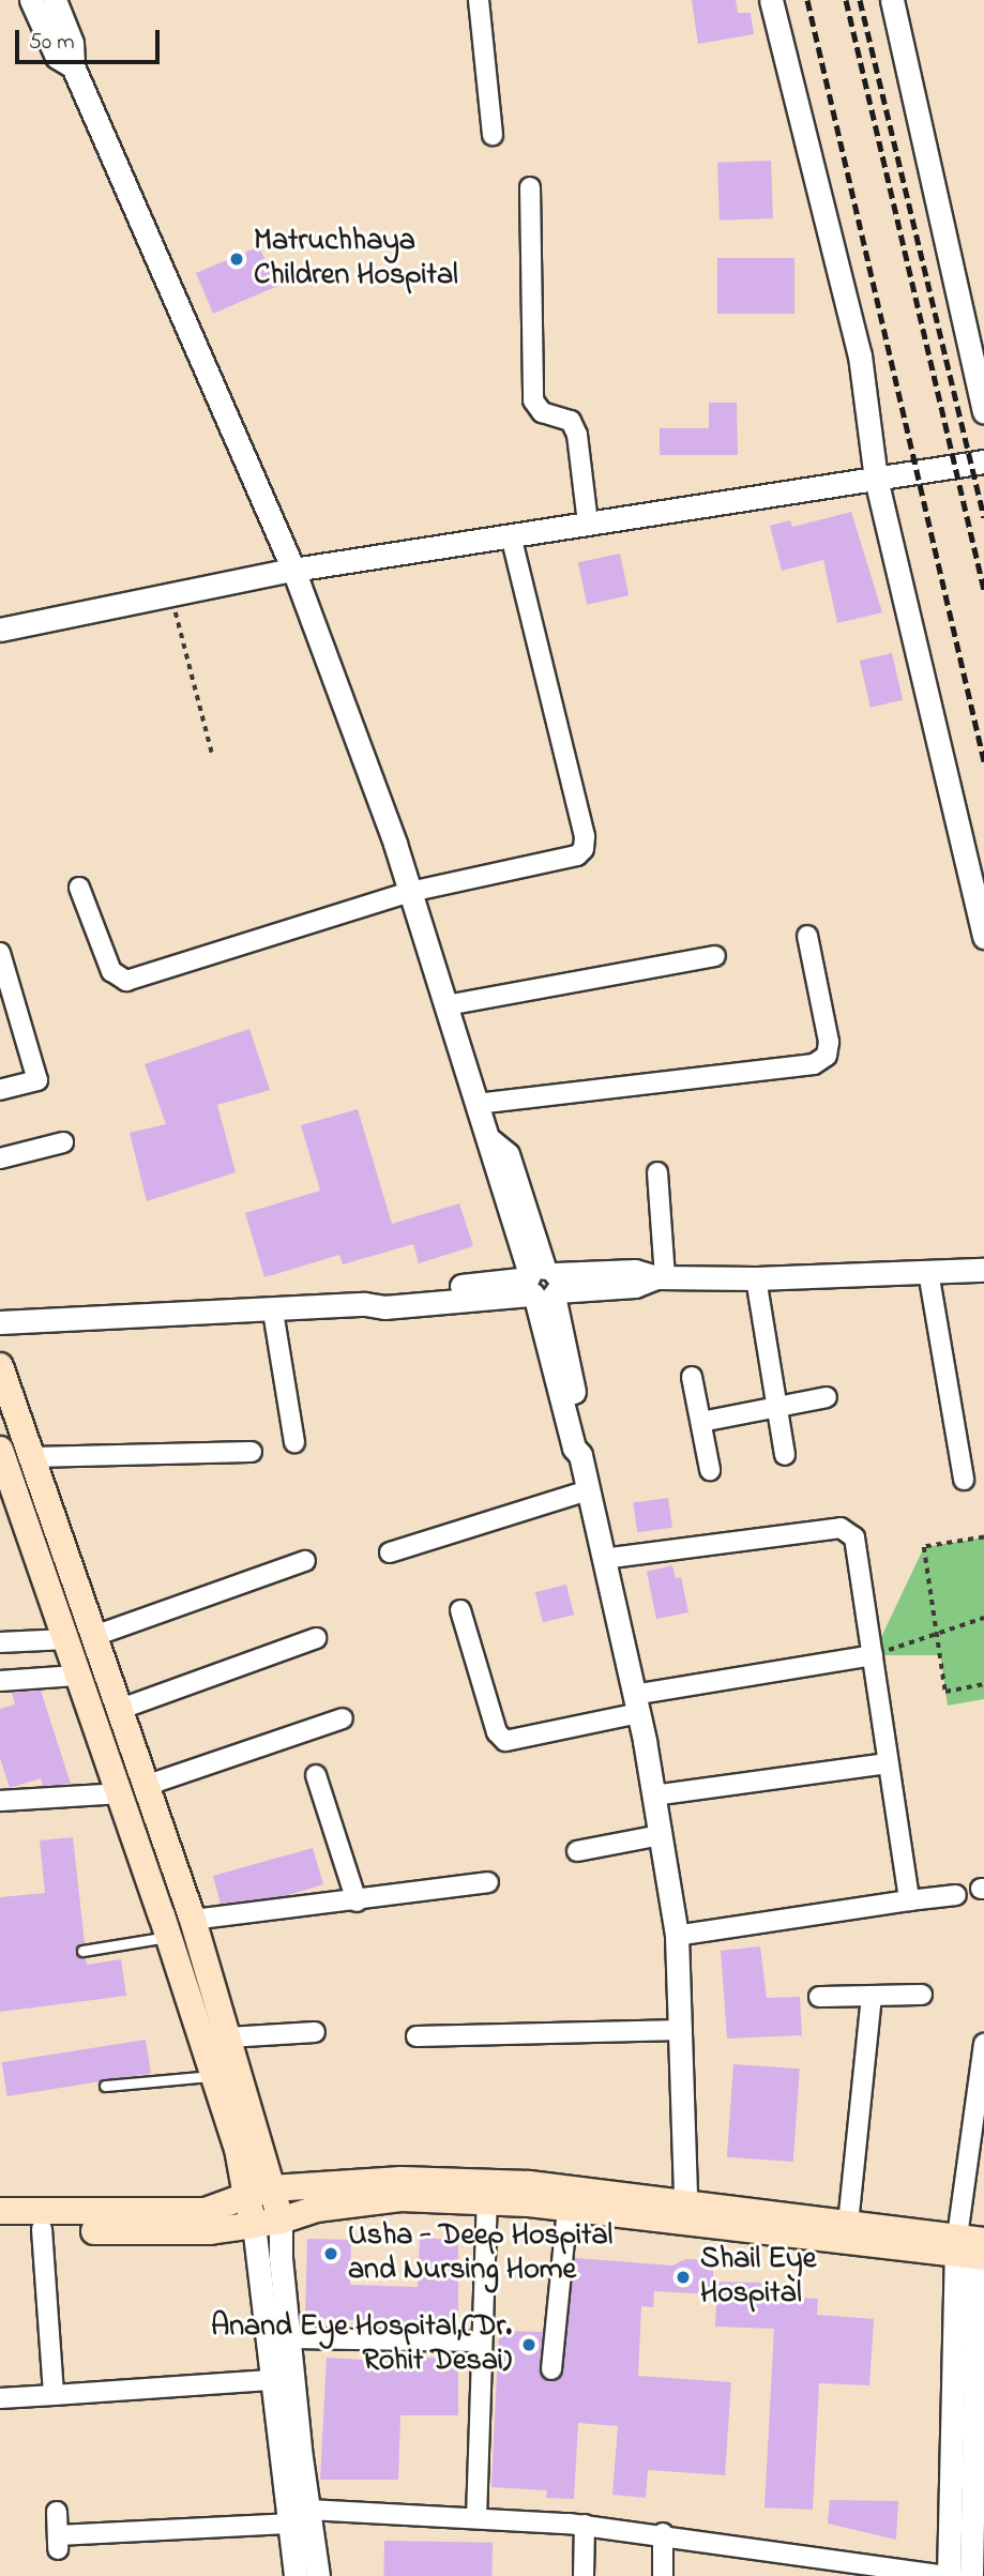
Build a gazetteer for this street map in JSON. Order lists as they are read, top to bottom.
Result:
{
  "places": [
    "Matruchhaya Children Hospital",
    "Usha - Deep Hospital and Nursing Home",
    "Shail Eye Hospital",
    "Anand Eye Hospital,(Dr. Rohit Desai)"
  ],
  "scale_bar": "50 m"
}
